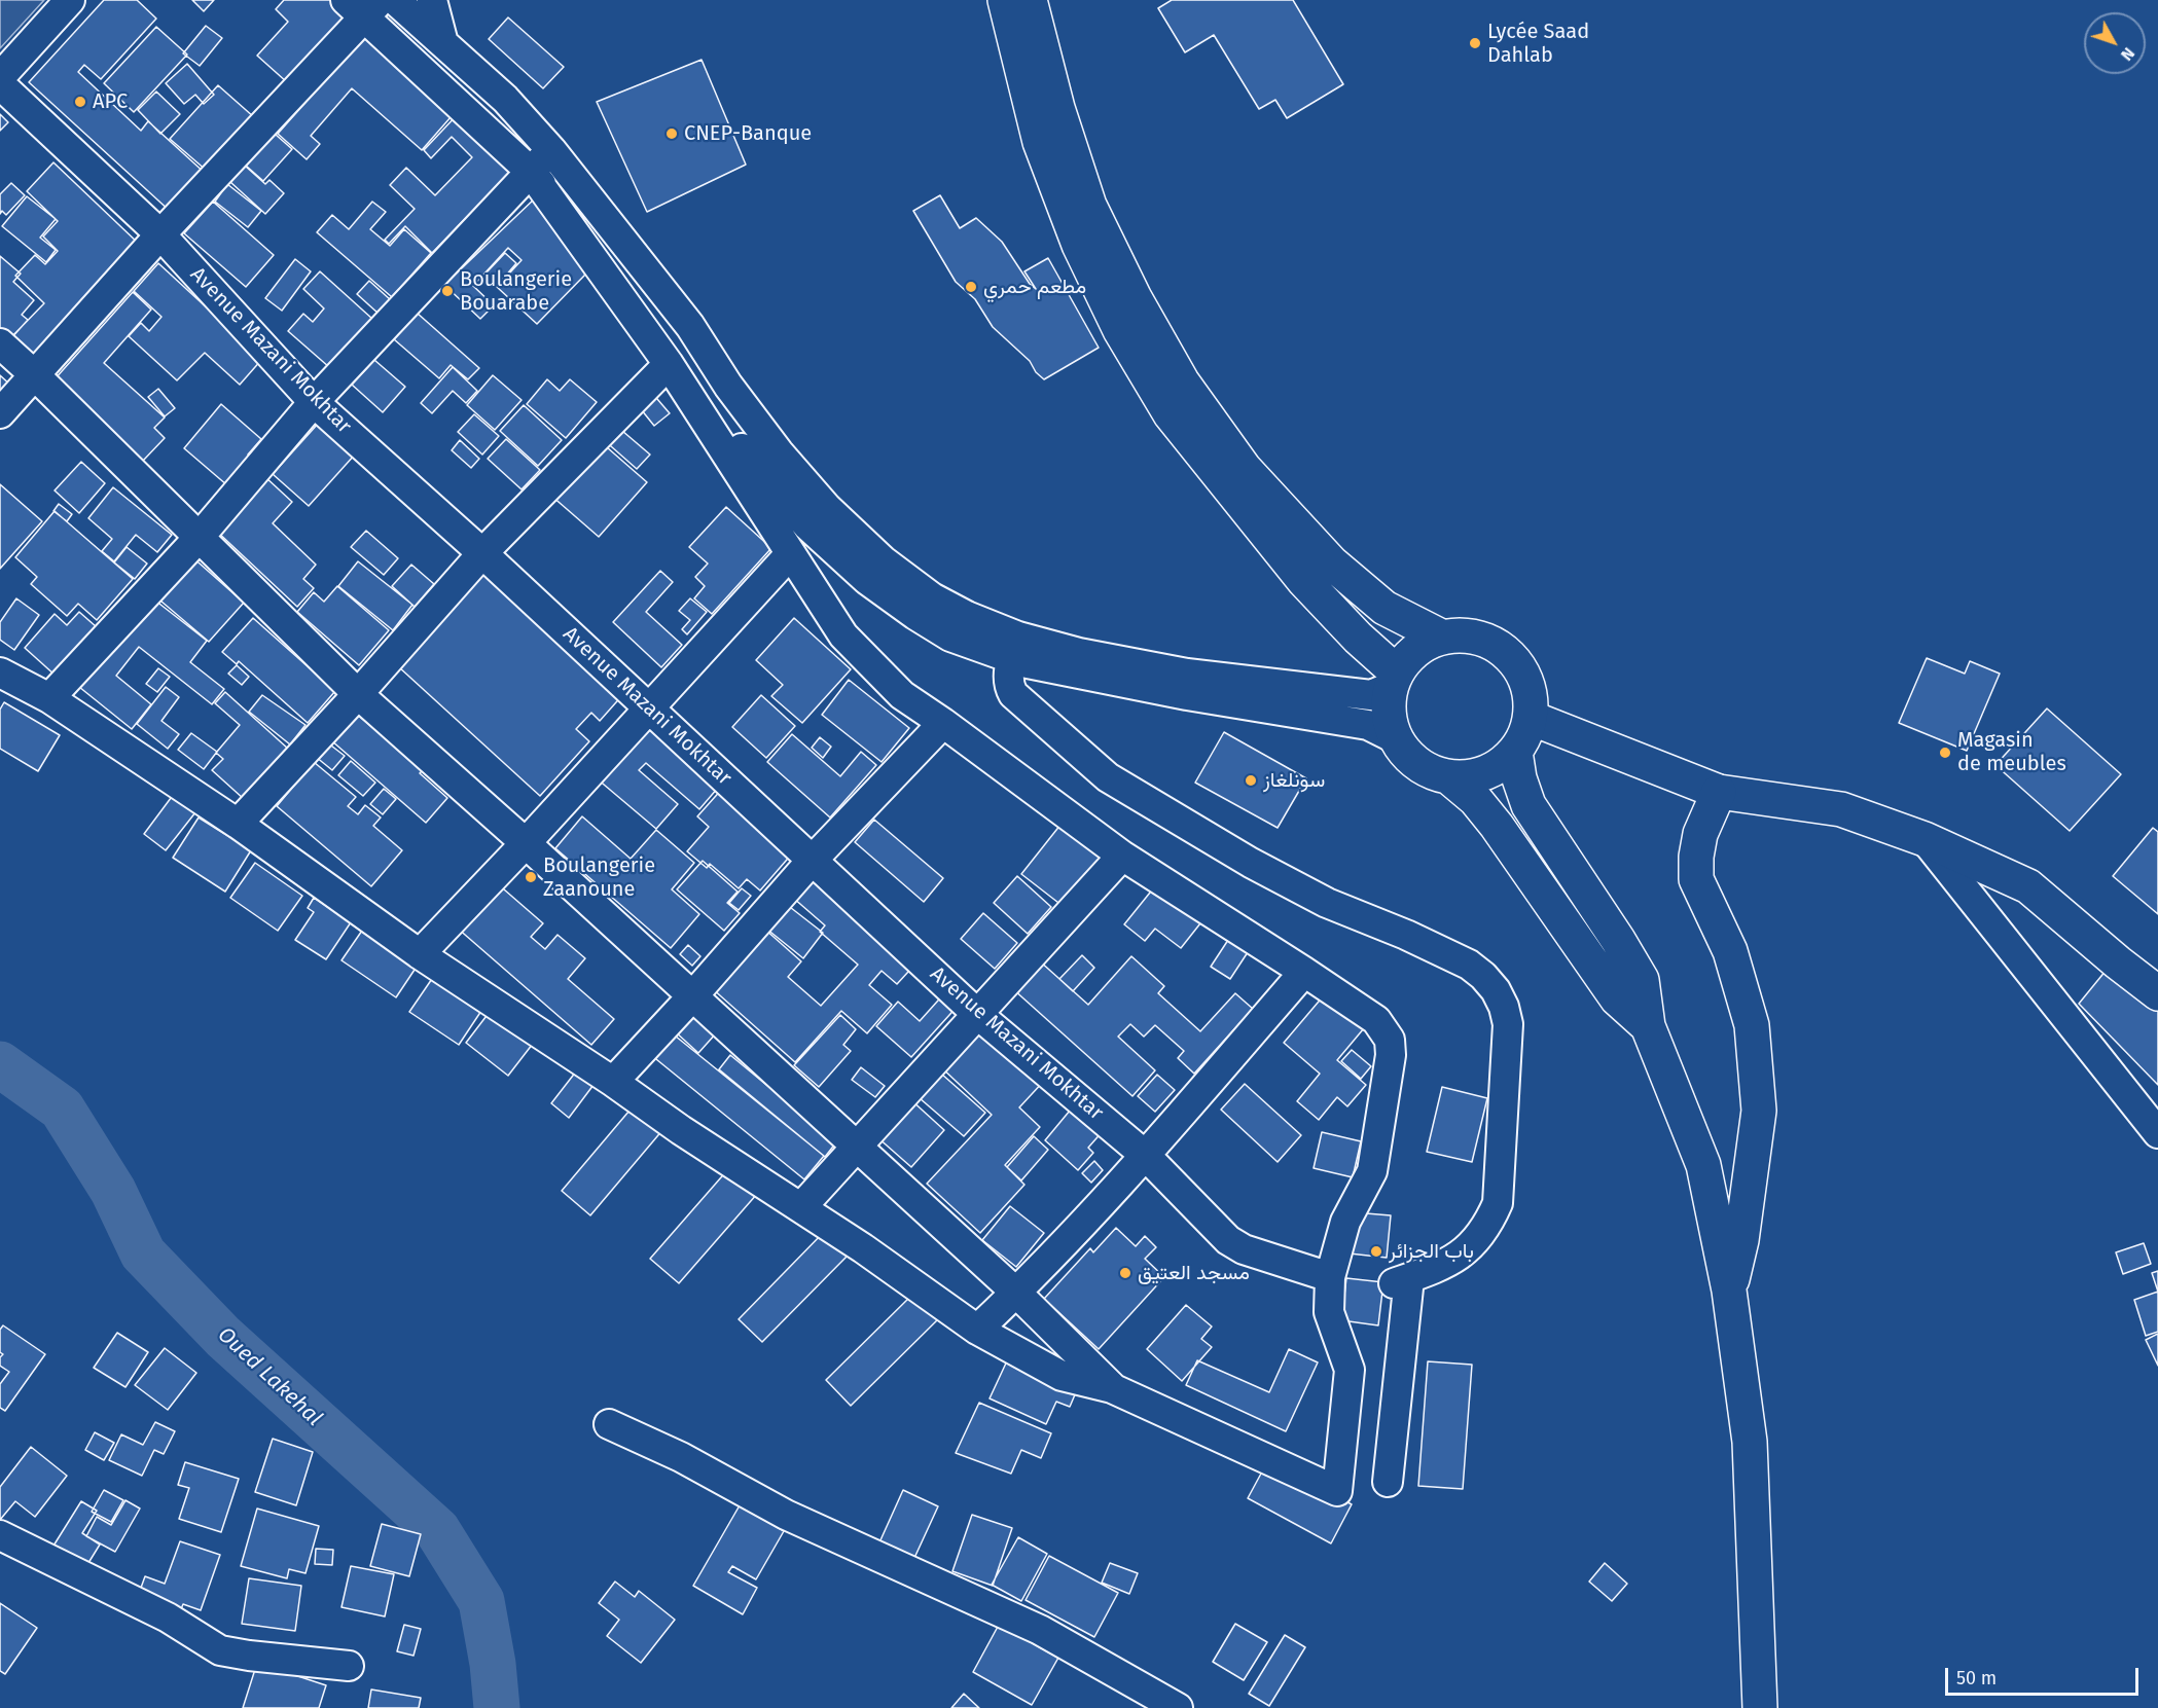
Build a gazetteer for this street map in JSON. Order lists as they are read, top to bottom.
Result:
{
  "streets": {
    "street": ["Avenue Mazani Mokhtar"]
  },
  "water": ["Oued Lakehal"],
  "places": [
    "Lycée Saad Dahlab",
    "APC",
    "CNEP-Banque",
    "مطعم حمري",
    "Boulangerie Bouarabe",
    "Magasin de meubles",
    "سونلغاز",
    "Boulangerie Zaanoune",
    "باب الجزائر",
    "مسجد العتيق"
  ],
  "scale_bar": "50 m",
  "north": "bottom right"
}
